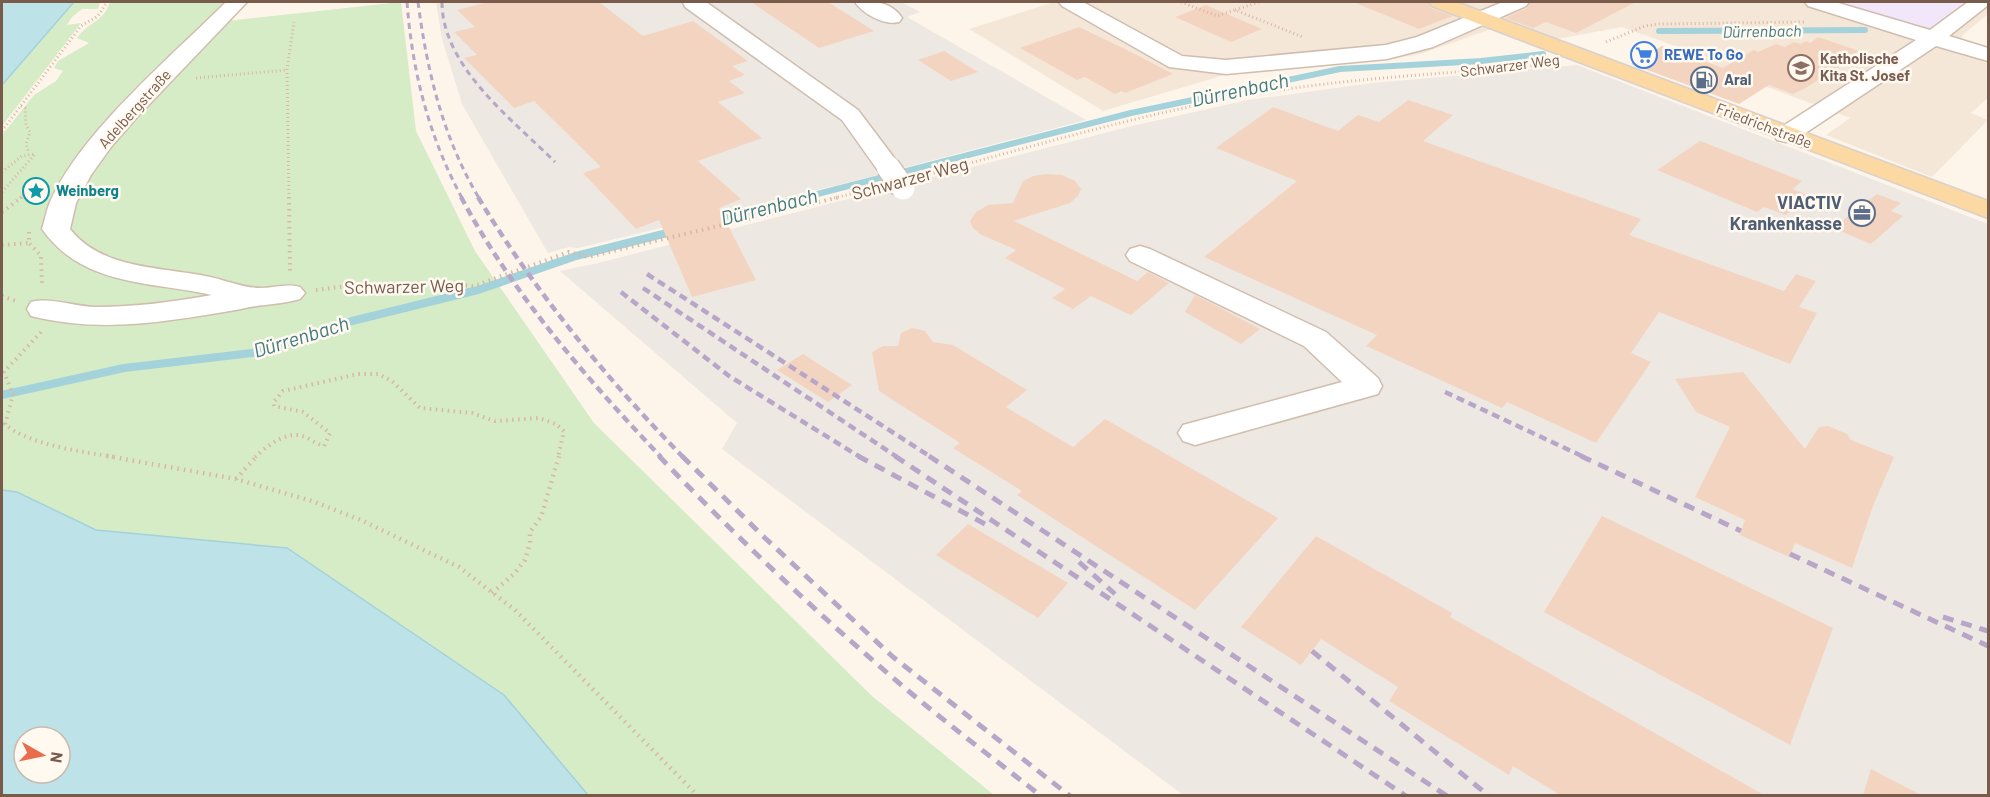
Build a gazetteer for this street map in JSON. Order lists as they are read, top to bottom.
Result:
{
  "streets": {
    "main road": ["Friedrichstraße"],
    "street": ["Adelbergstraße"],
    "path": ["Schwarzer Weg"]
  },
  "crossings": [
    ["Schwarzer Weg", "Friedrichstraße"]
  ],
  "water": ["Dürrenbach"],
  "places": {
    "supermarket": ["REWE To Go"],
    "school or university": ["Katholische Kita St. Josef"],
    "fuel station": ["Aral"],
    "place": ["Weinberg"],
    "office": ["VIACTIV Krankenkasse"]
  },
  "north": "right"
}
